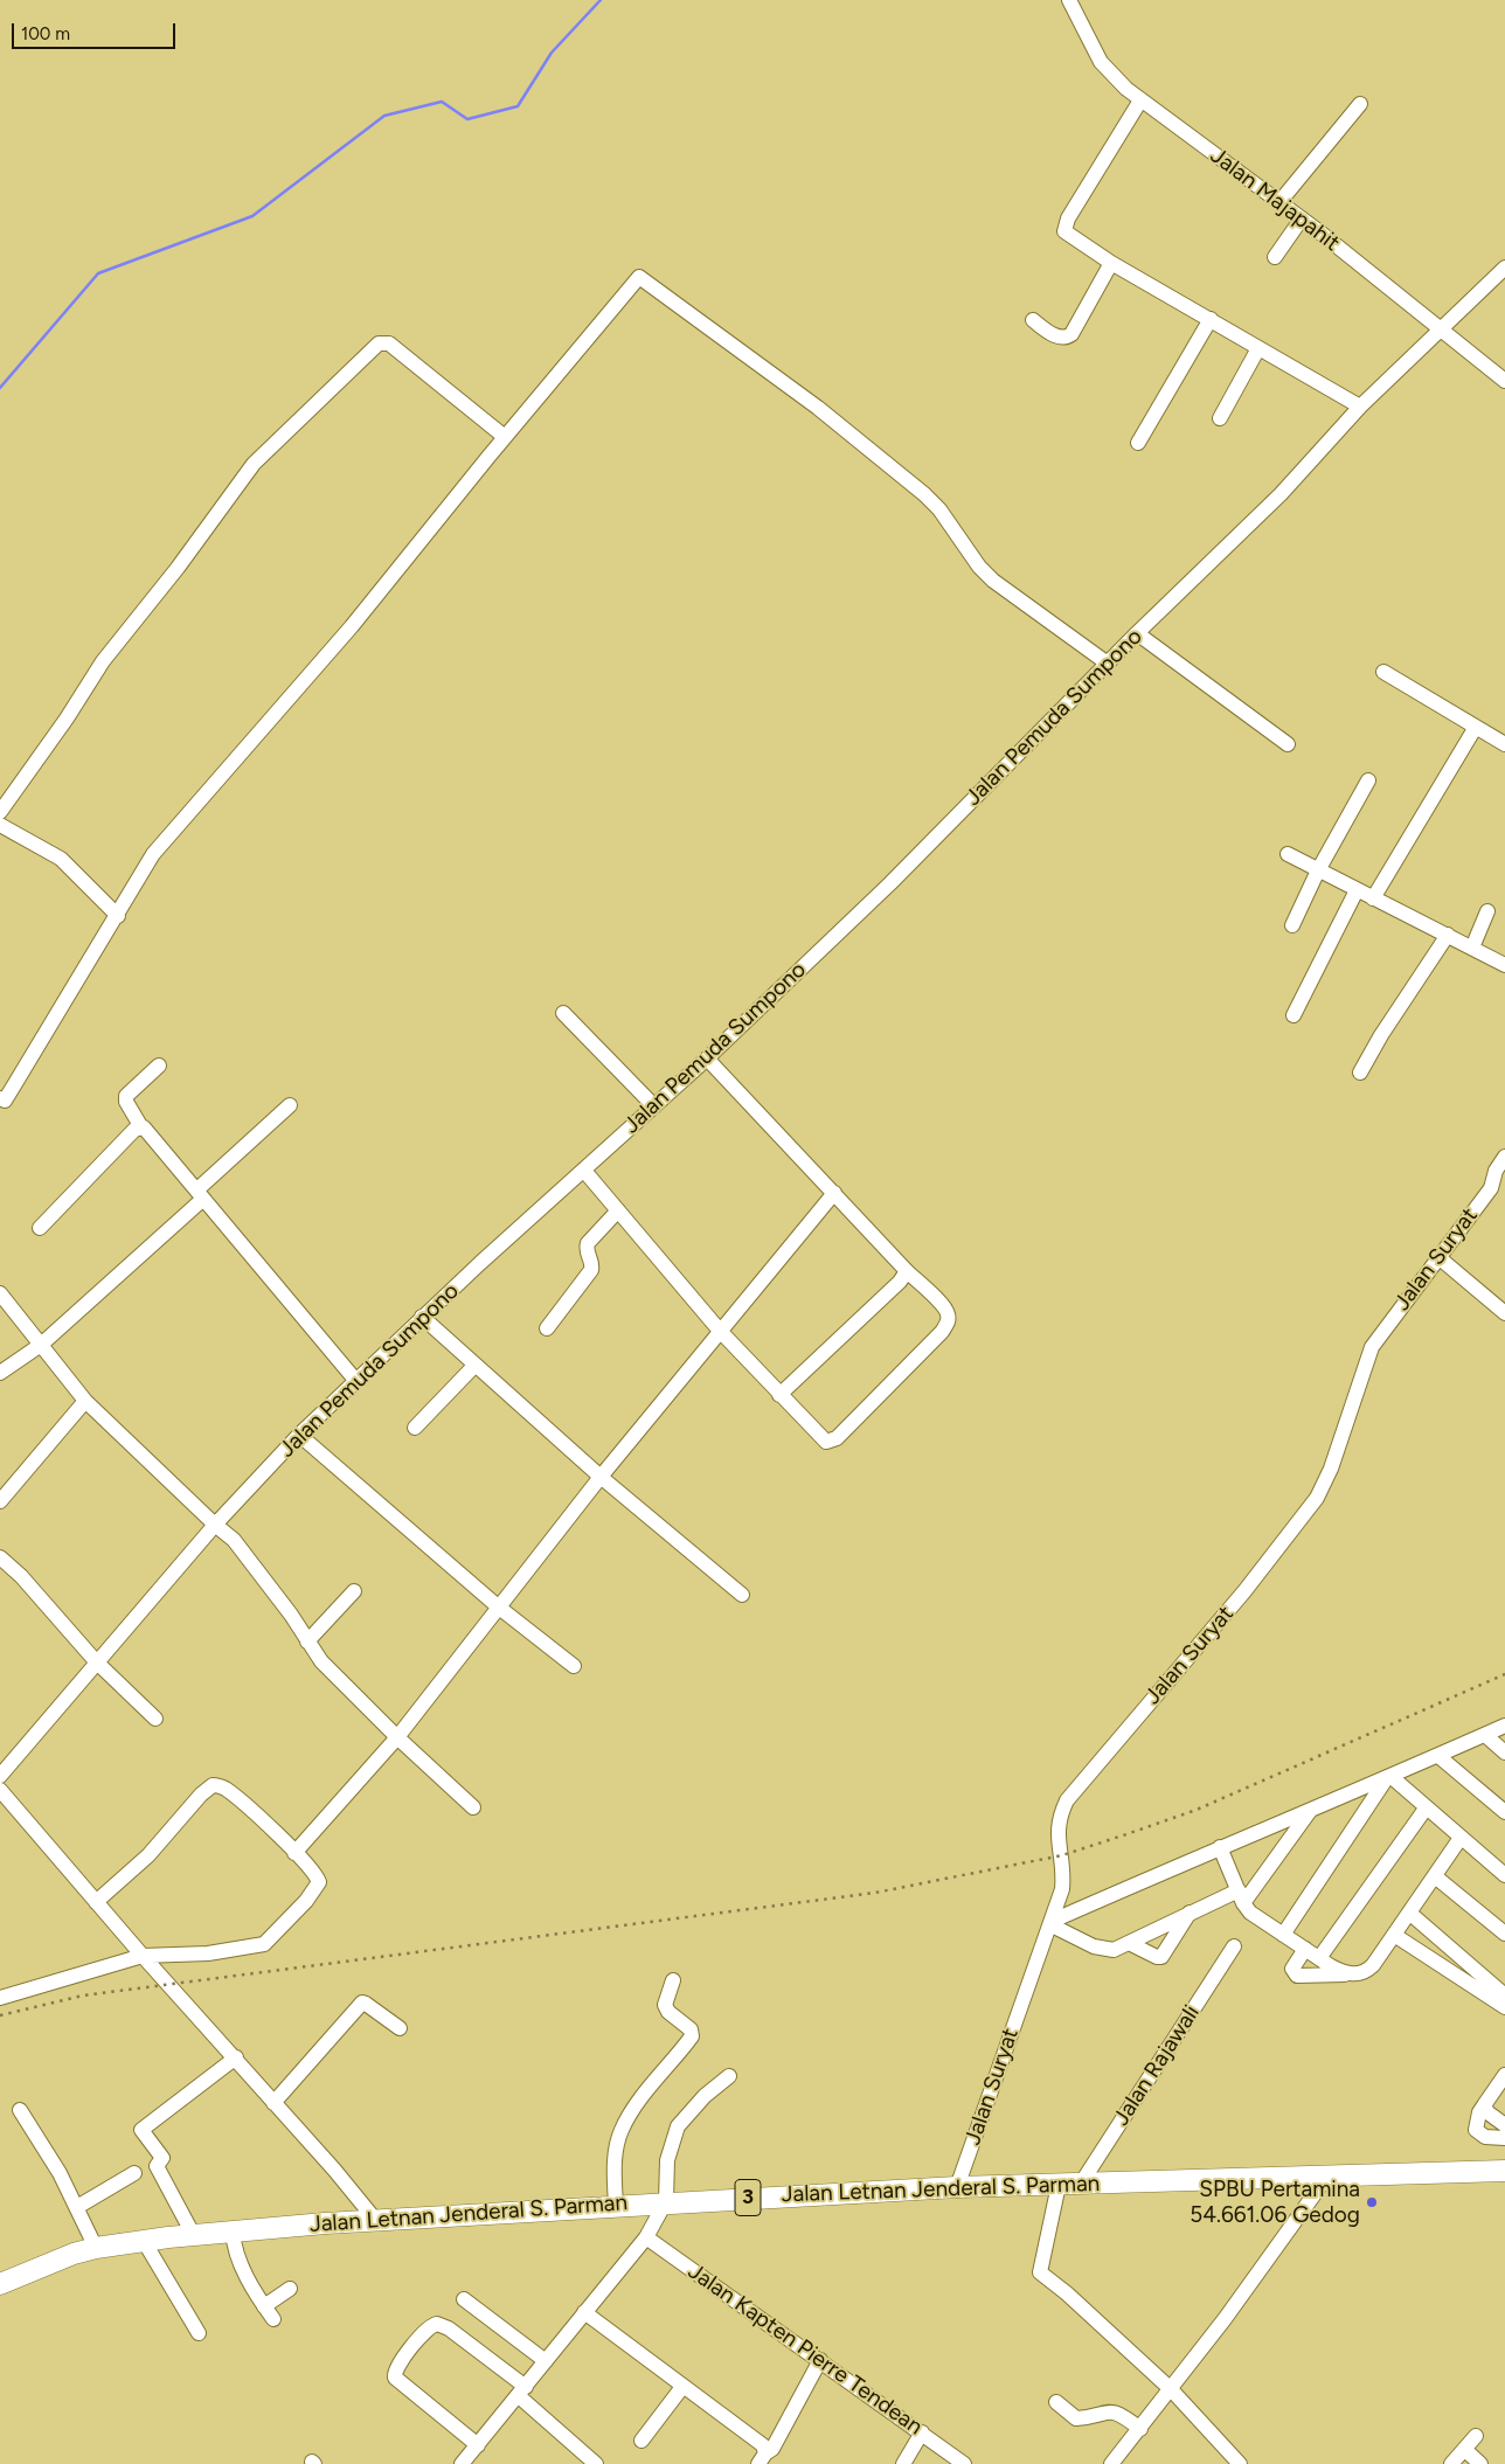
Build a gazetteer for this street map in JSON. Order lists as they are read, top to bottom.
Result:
{
  "streets": {
    "highway": ["Jalan Letnan Jenderal S. Parman", "3"],
    "street": [
      "Jalan Majapahit",
      "Jalan Pemuda Sumpono",
      "Jalan Suryat",
      "Jalan Rajawali",
      "Jalan Kapten Pierre Tendean"
    ]
  },
  "crossings": [
    ["Jalan Majapahit", "Jalan Pemuda Sumpono"],
    ["Jalan Suryat", "Jalan Letnan Jenderal S. Parman"],
    ["Jalan Rajawali", "Jalan Letnan Jenderal S. Parman"]
  ],
  "places": ["SPBU Pertamina 54.661.06 Gedog"],
  "scale_bar": "100 m"
}
